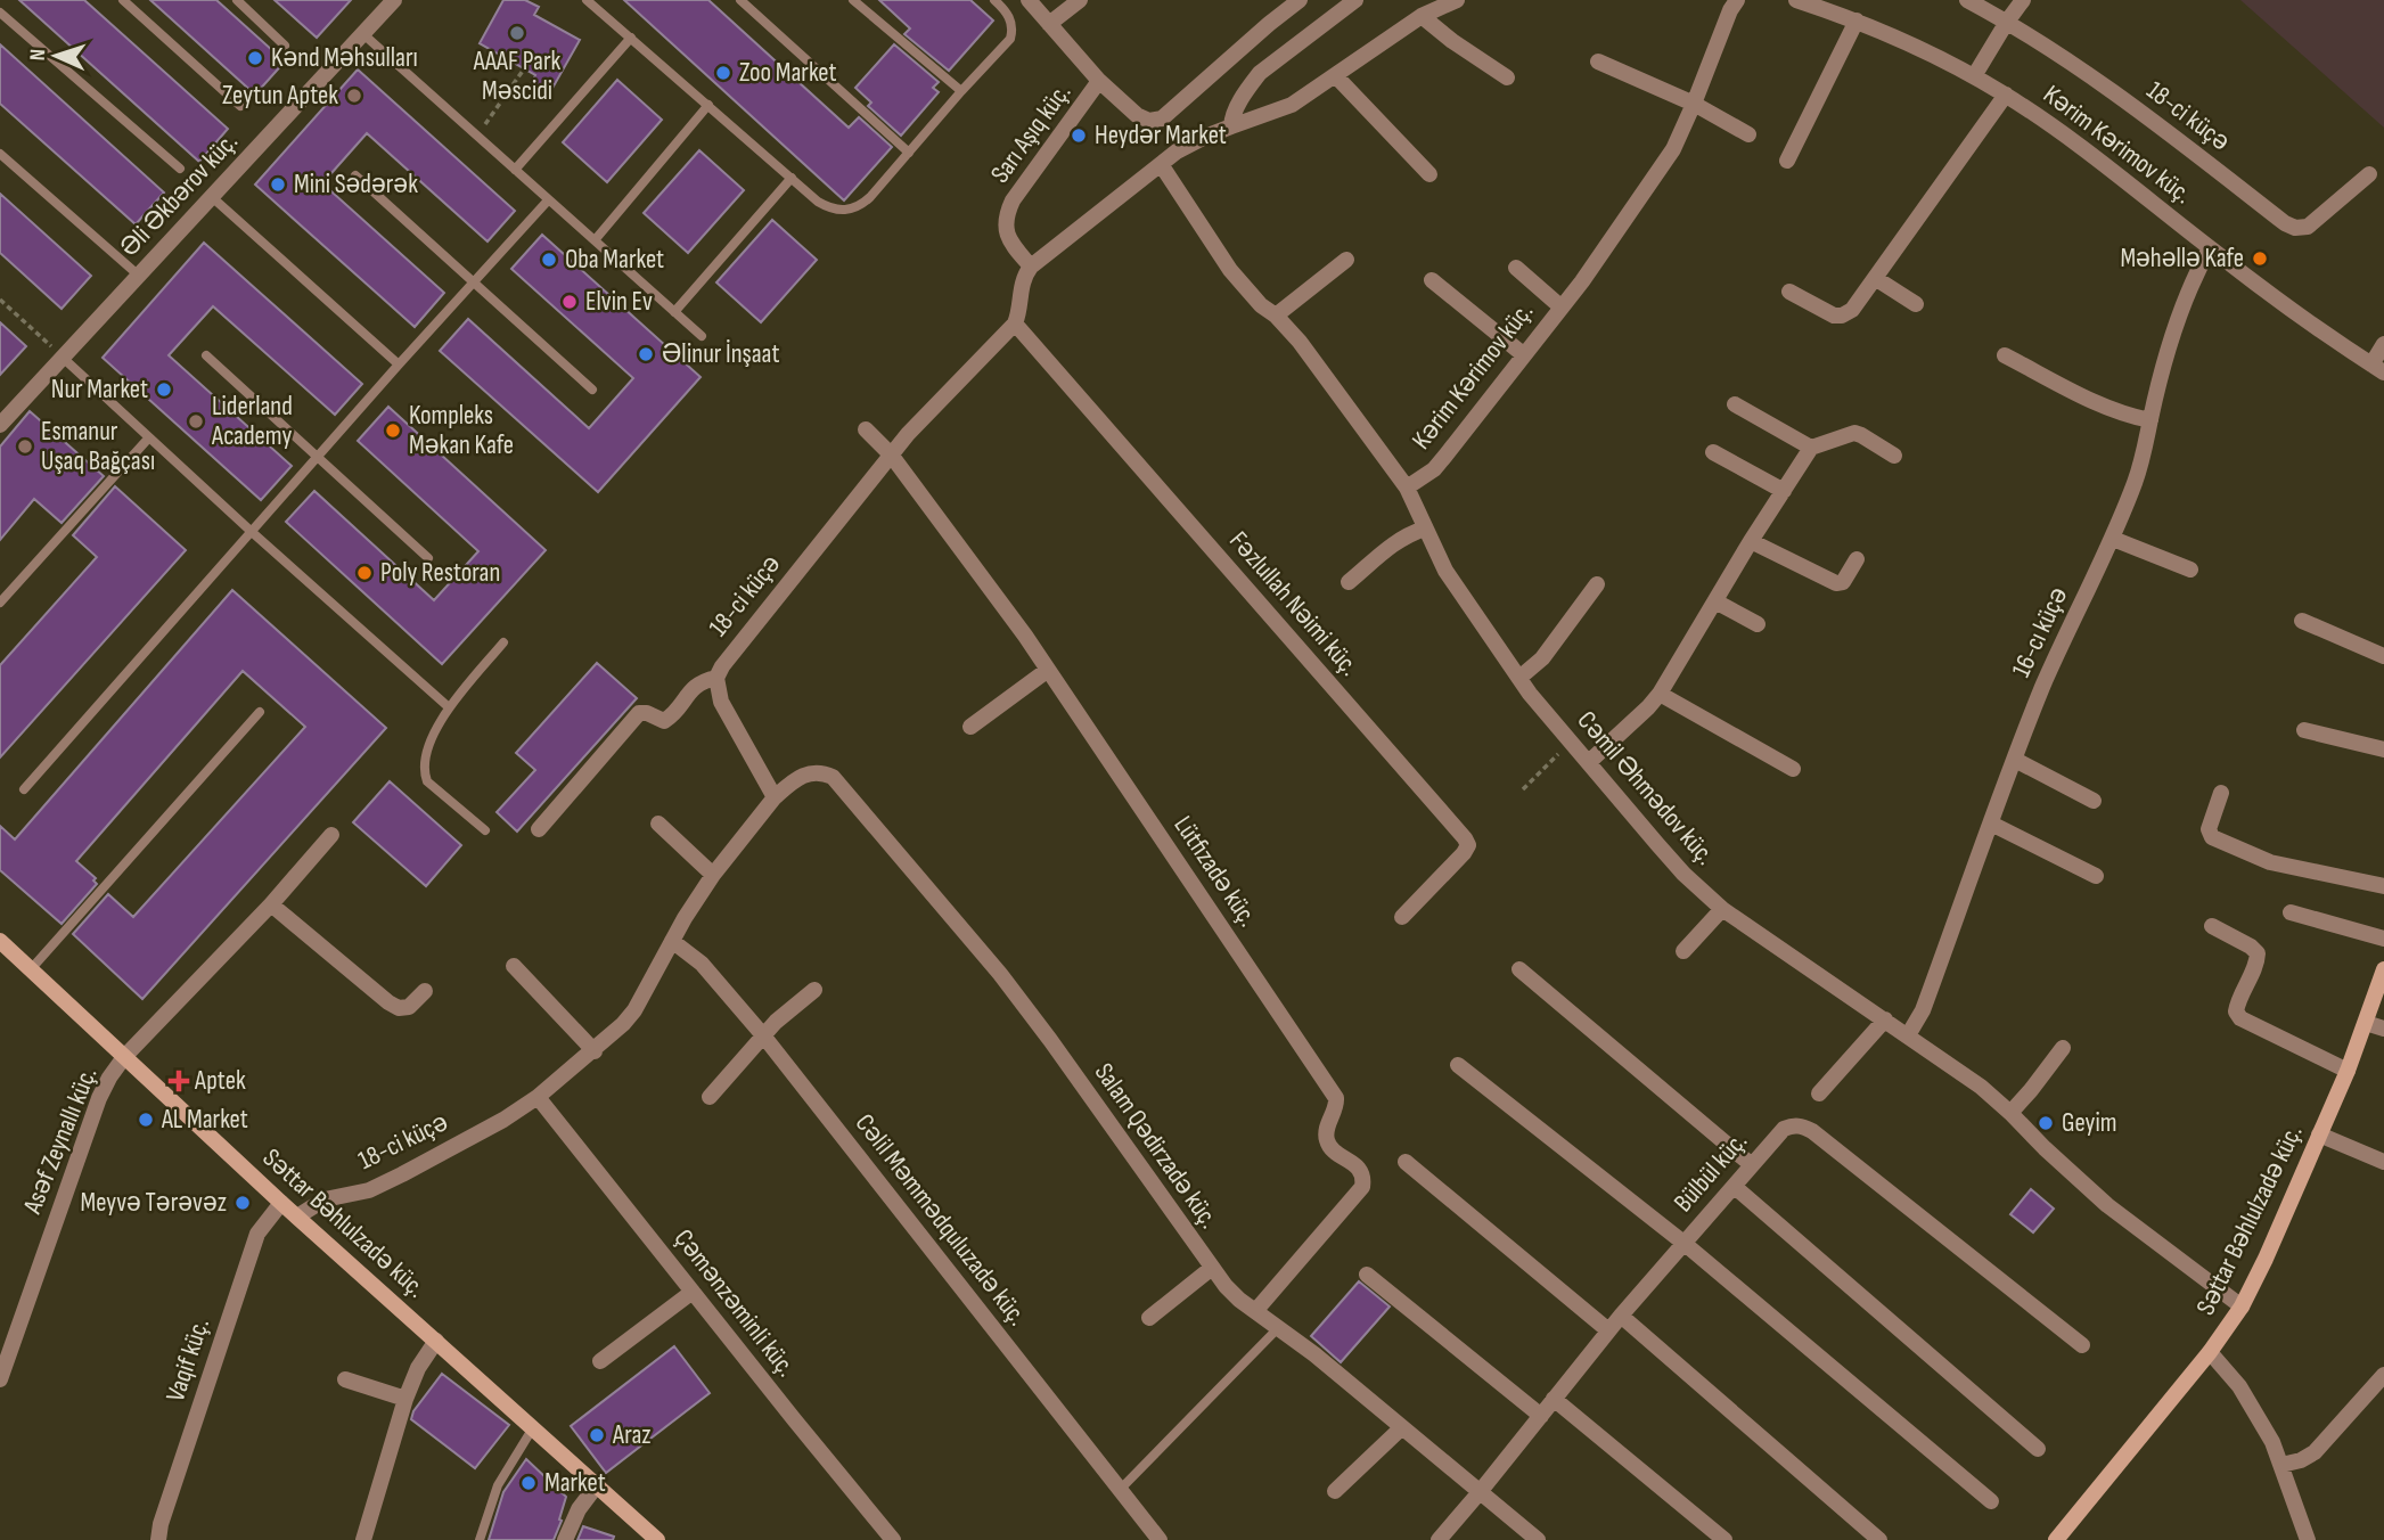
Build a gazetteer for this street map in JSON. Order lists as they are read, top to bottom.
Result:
{
  "streets": {
    "street": [
      "18-ci küçə",
      "Sarı Aşıq küç.",
      "Kərim Kərimov küç.",
      "Əli Əkbərov küç.",
      "Fəzlullah Nəimi küç.",
      "16-cı küçə",
      "Cəmil Əhmədov küç.",
      "Lütfizadə küç.",
      "Asəf Zeynallı küç.",
      "Salam Qədirzadə küç.",
      "Bülbül küç.",
      "Cəlil Məmmədquluzadə küç.",
      "Səttar Bəhlulzadə küç.",
      "Çəmənzəminli küç.",
      "Vaqif küç."
    ]
  },
  "crossings": [
    ["18-ci küçə", "Fəzlullah Nəimi küç."],
    ["18-ci küçə", "Lütfizadə küç."],
    ["18-ci küçə", "Salam Qədirzadə küç."],
    ["18-ci küçə", "Cəlil Məmmədquluzadə küç."],
    ["18-ci küçə", "Səttar Bəhlulzadə küç."],
    ["18-ci küçə", "Çəmənzəminli küç."],
    ["Kərim Kərimov küç.", "16-cı küçə"],
    ["Kərim Kərimov küç.", "Cəmil Əhmədov küç."],
    ["16-cı küçə", "Cəmil Əhmədov küç."],
    ["Cəmil Əhmədov küç.", "Səttar Bəhlulzadə küç."],
    ["Lütfizadə küç.", "Salam Qədirzadə küç."],
    ["Asəf Zeynallı küç.", "Səttar Bəhlulzadə küç."],
    ["Salam Qədirzadə küç.", "Bülbül küç."],
    ["Səttar Bəhlulzadə küç.", "Vaqif küç."]
  ],
  "places": {
    "other": [
      "AAAF Park Məscidi",
      "Kənd Məhsulları",
      "Zoo Market",
      "Zeytun Aptek",
      "Heydər Market",
      "Mini Sədərək",
      "Məhəllə Kafe",
      "Oba Market",
      "Elvin Ev",
      "Əlinur İnşaat",
      "Nur Market",
      "Liderland Academy",
      "Kompleks Məkan Kafe",
      "Esmanur Uşaq Bağçası",
      "Poly Restoran",
      "AL Market",
      "Geyim",
      "Meyvə Tərəvəz",
      "Araz",
      "Market"
    ],
    "health": ["Aptek"]
  },
  "north": "left"
}
